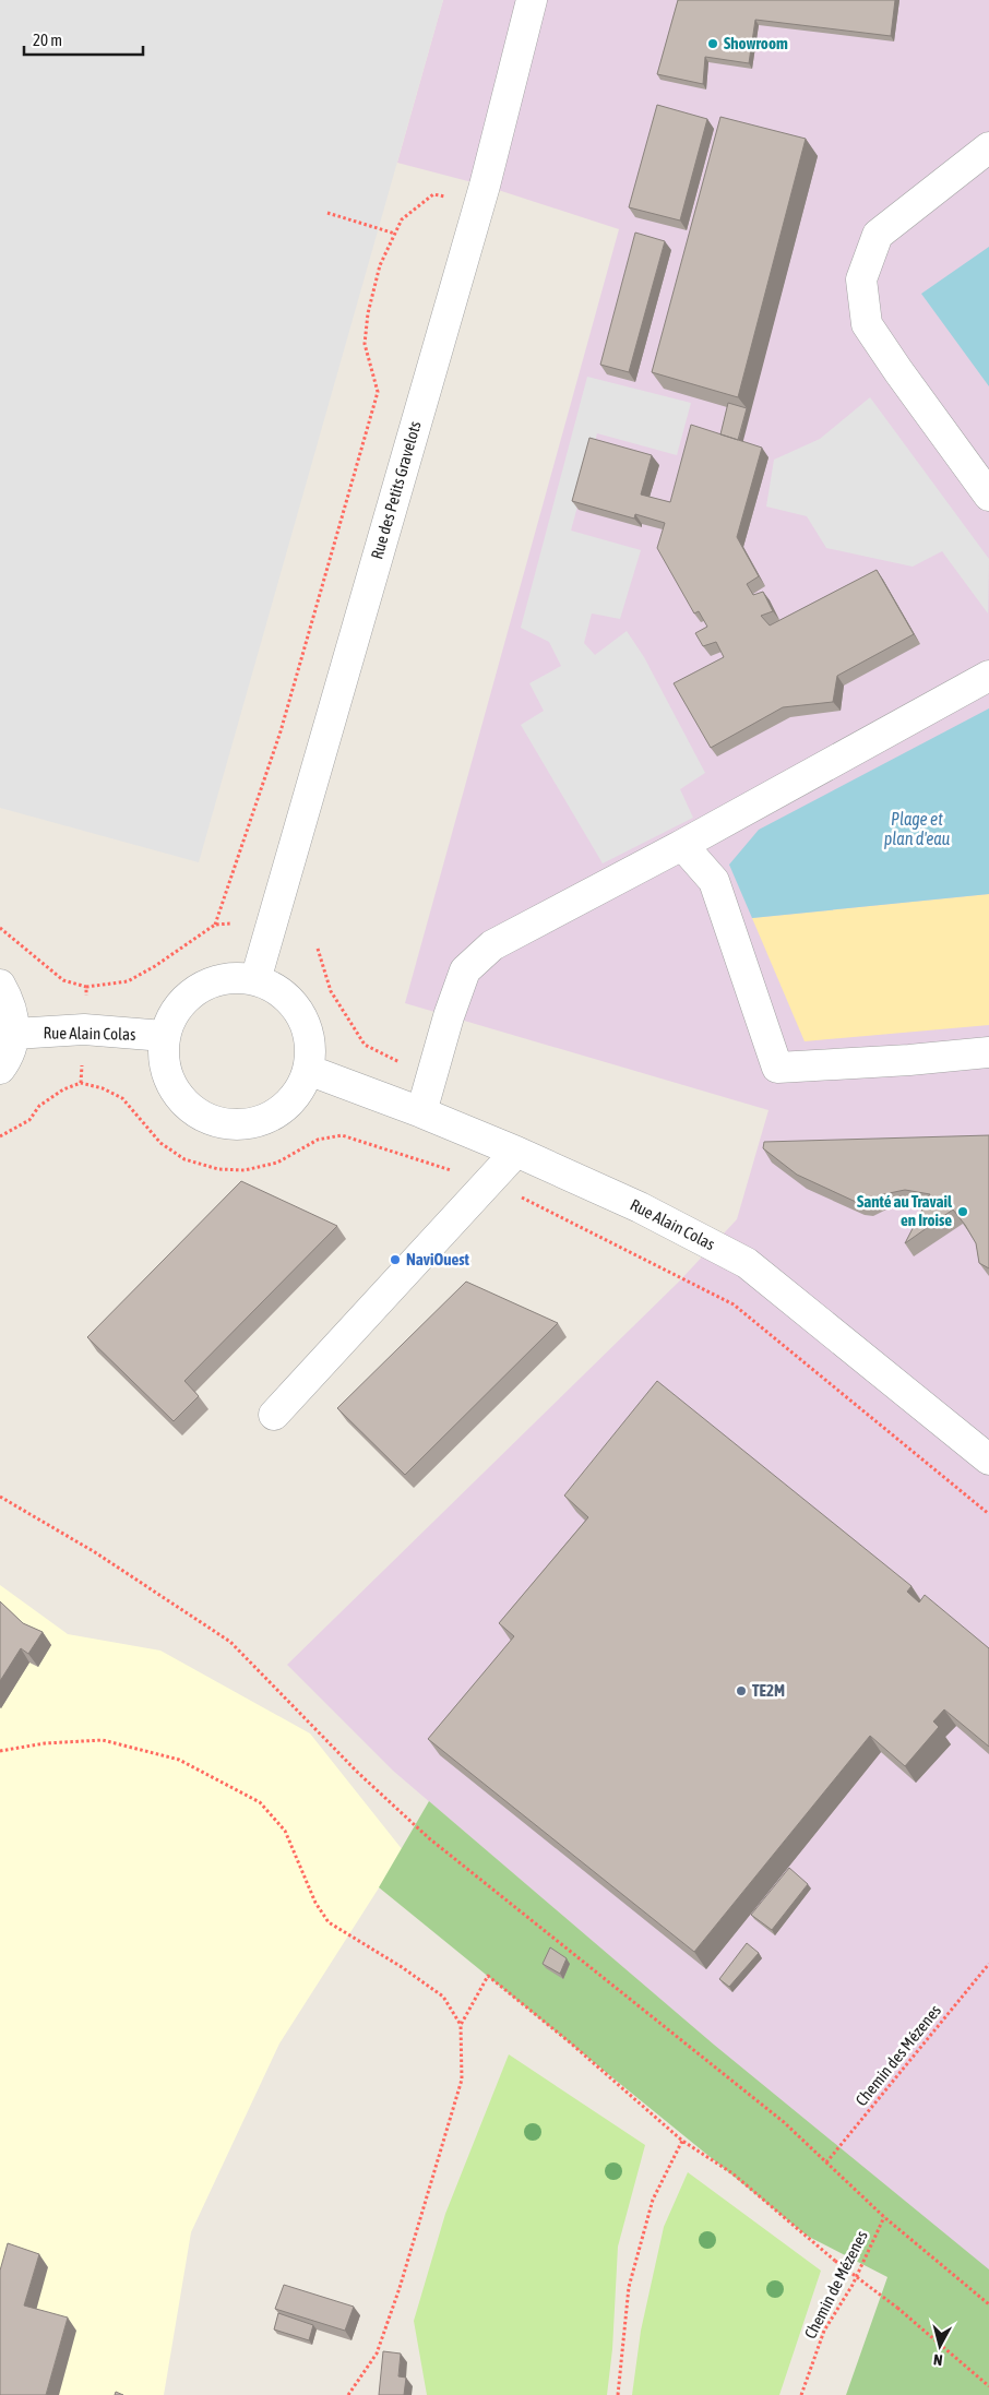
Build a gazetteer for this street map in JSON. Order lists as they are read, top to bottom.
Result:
{
  "streets": {
    "street": ["Rue des Petits Gravelots", "Rue Alain Colas"],
    "path": ["Chemin des Mézenes", "Chemin de Mézenes"]
  },
  "crossings": [
    ["Rue des Petits Gravelots", "Rue Alain Colas"]
  ],
  "water": ["Plage et plan d'eau"],
  "places": [
    "Showroom",
    "Santé au Travail en Iroise",
    "NaviOuest",
    "TE2M"
  ],
  "scale_bar": "20 m",
  "north": "bottom"
}
